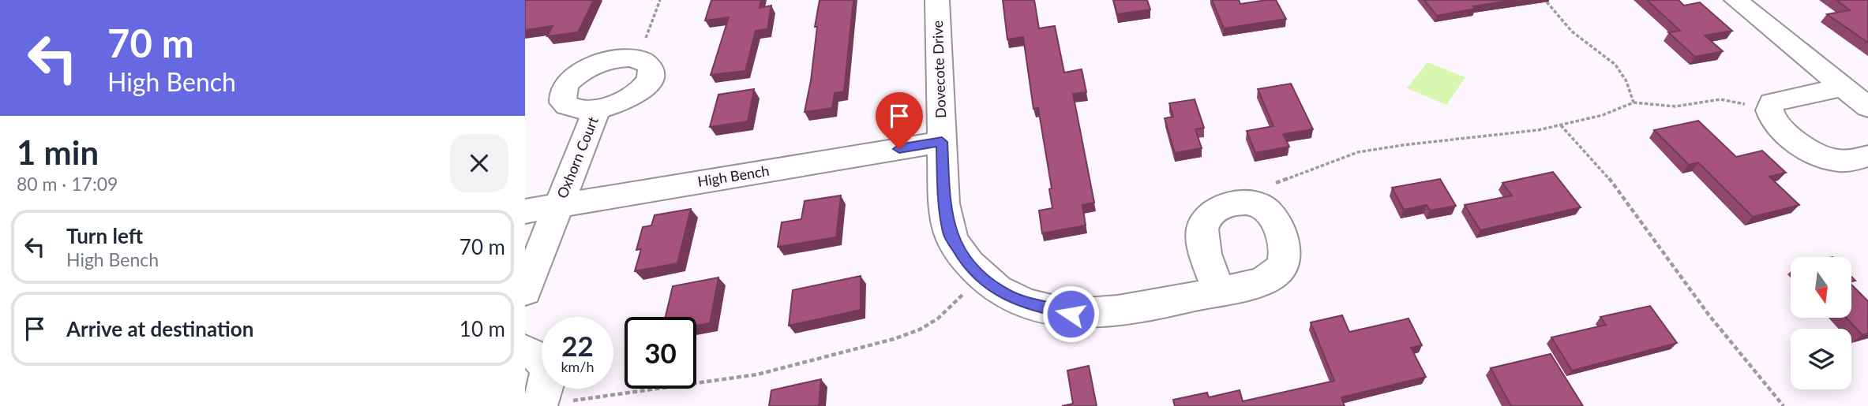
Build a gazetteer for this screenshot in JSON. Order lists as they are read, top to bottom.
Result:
{
  "streets": {
    "street": ["Dovecote Drive", "Oxhorn Court", "High Bench"]
  },
  "crossings": [
    ["Dovecote Drive", "High Bench"],
    ["Oxhorn Court", "High Bench"]
  ],
  "north": "bottom",
  "page": {
    "turn": ["70 m", "High Bench"],
    "heading": ["1 min", "80 m · 17:09"],
    "list": [
      {
        "name": "Turn left",
        "note": "High Bench",
        "value": "70 m"
      },
      {
        "name": "Arrive at destination",
        "value": "10 m"
      }
    ],
    "speed": "22 km/h",
    "limit": "30"
  }
}
